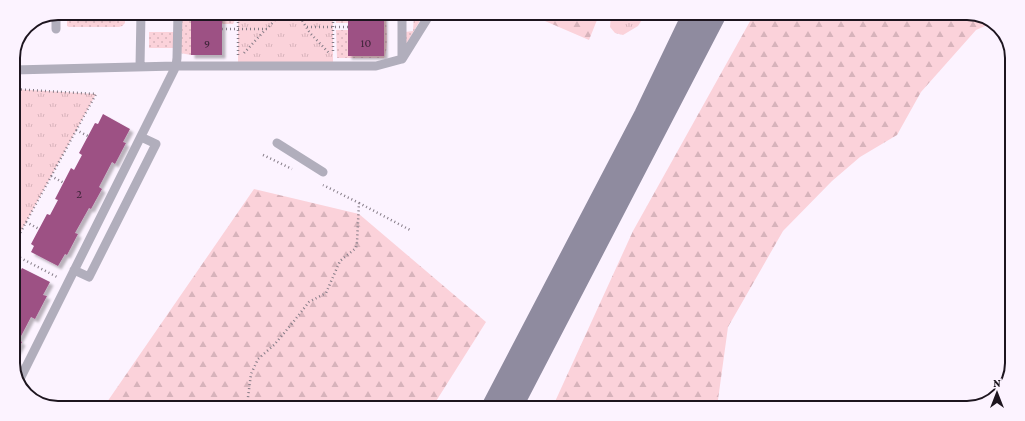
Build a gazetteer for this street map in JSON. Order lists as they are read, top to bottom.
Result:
{
  "house_numbers": ["10", "9", "2"],
  "north": "top"
}
